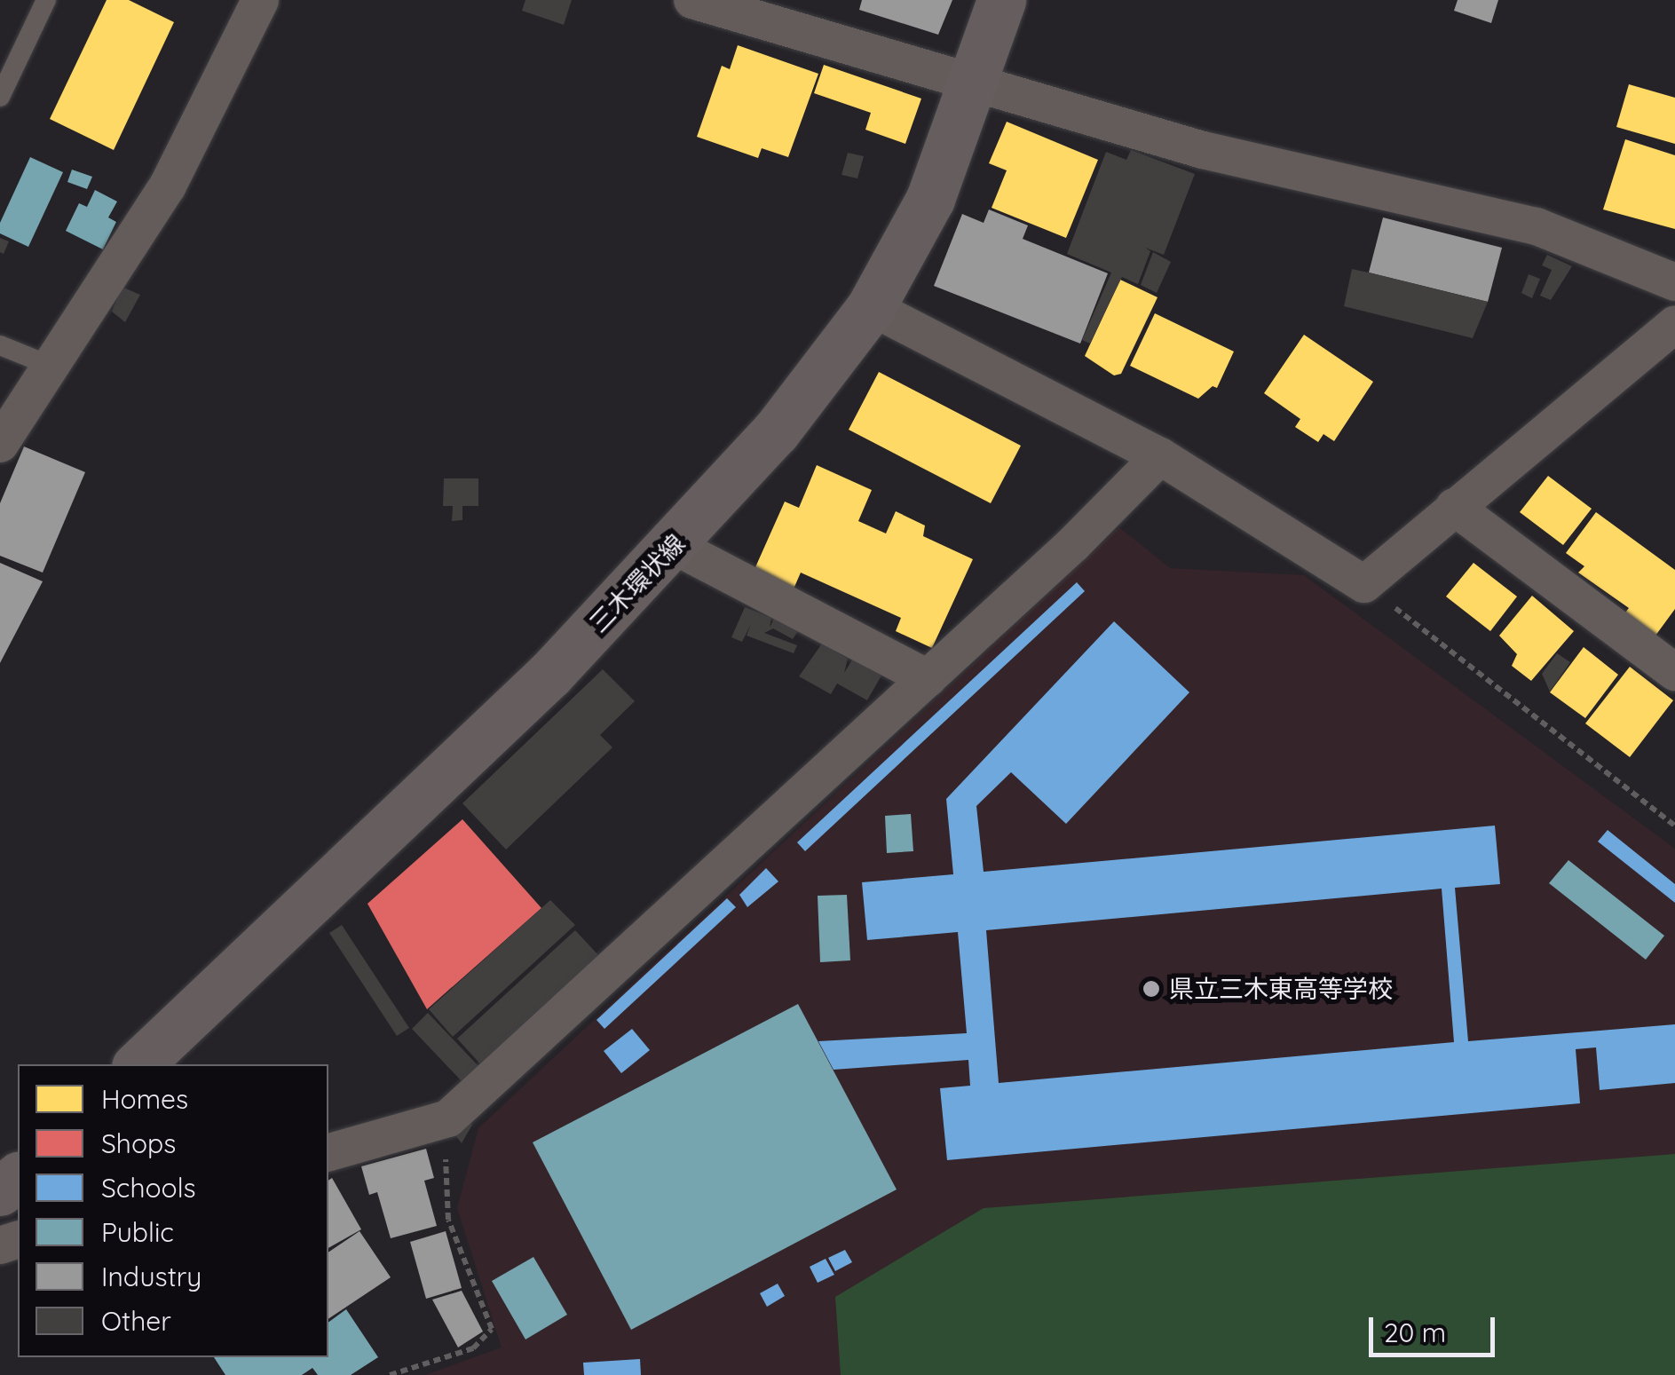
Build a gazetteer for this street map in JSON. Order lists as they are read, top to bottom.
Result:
{
  "streets": {
    "main road": ["三木環状線"]
  },
  "places": ["県立三木東高等学校"],
  "legend": [
    "Homes",
    "Shops",
    "Schools",
    "Public",
    "Industry",
    "Other"
  ],
  "scale_bar": "20 m"
}
